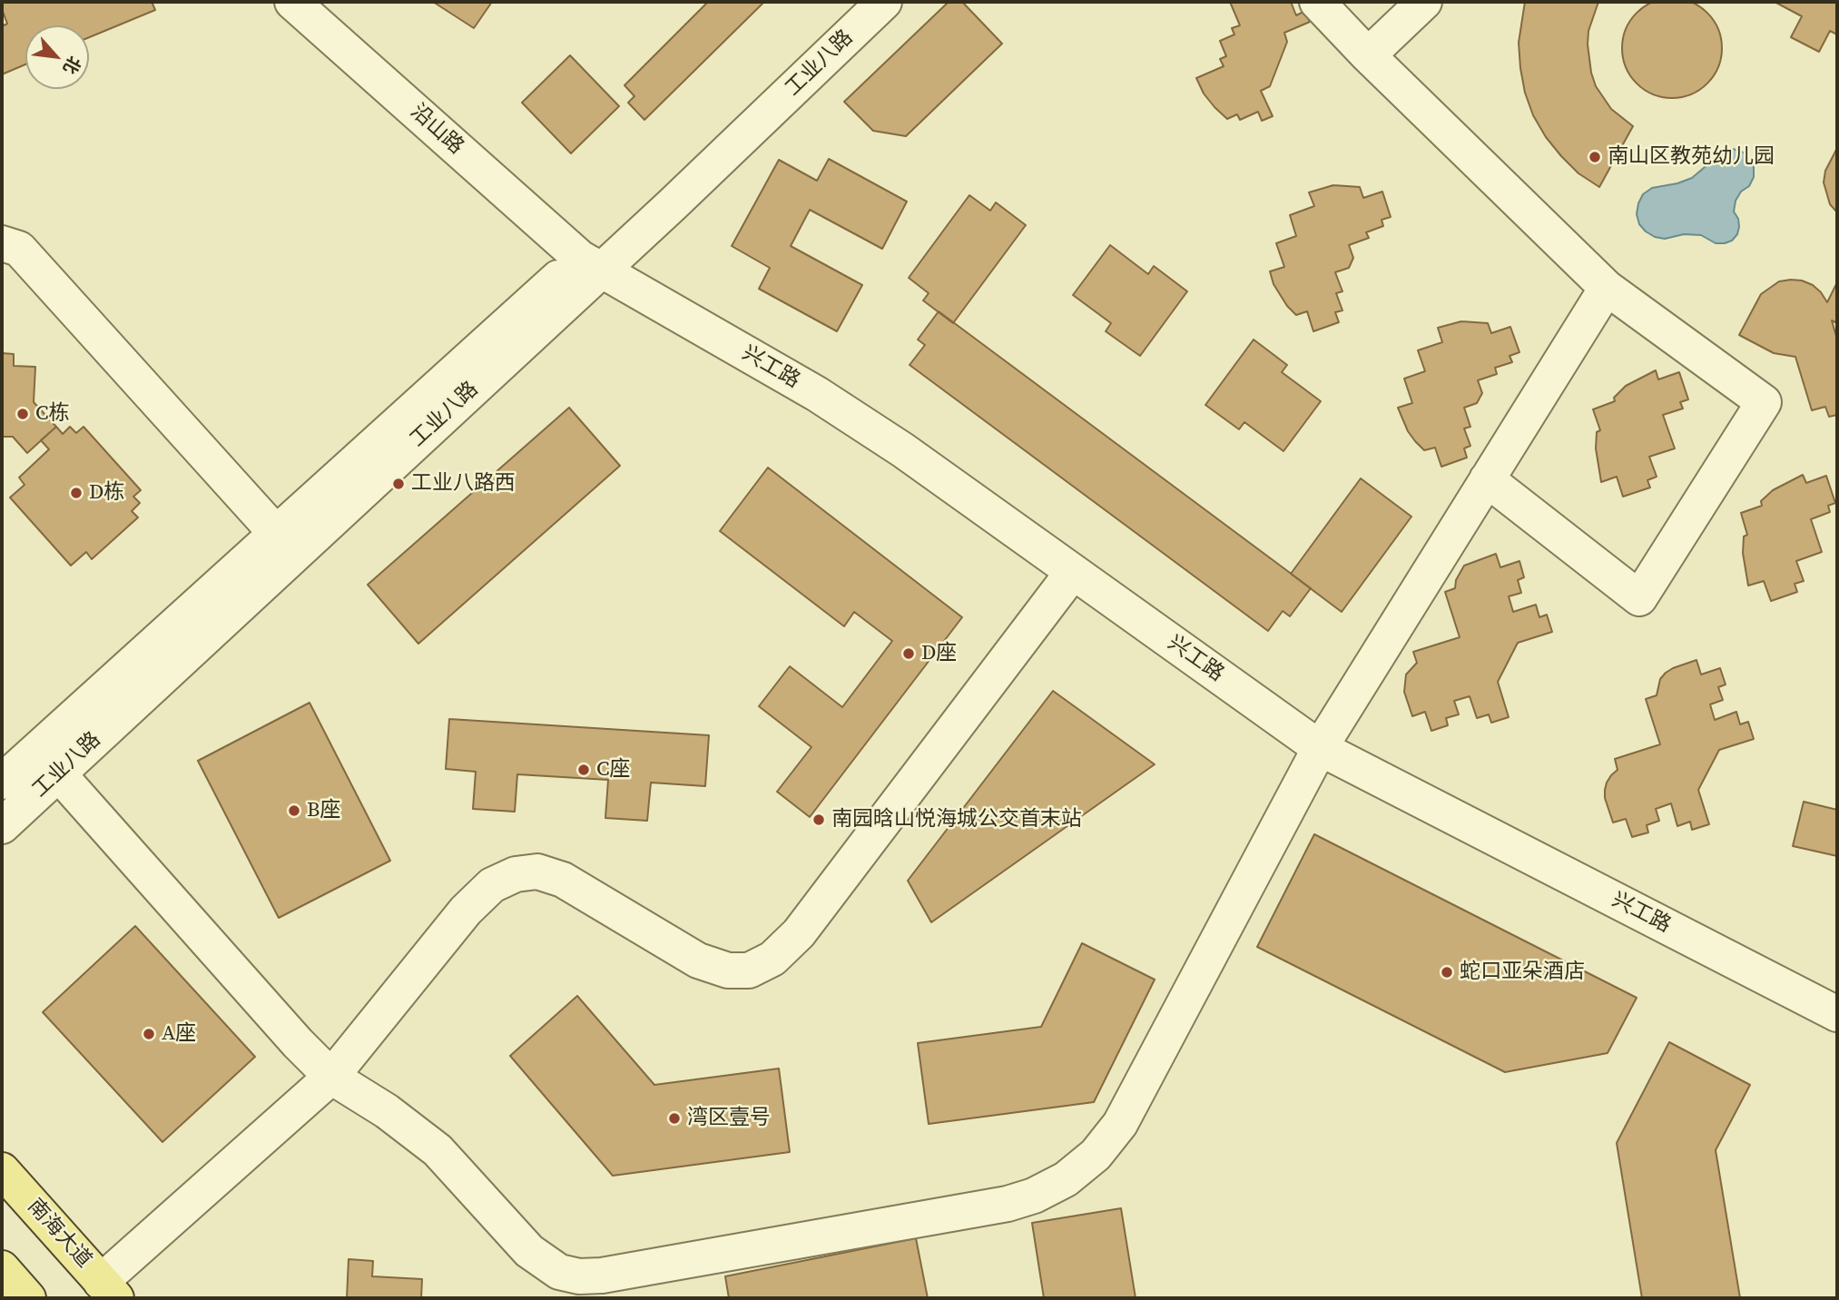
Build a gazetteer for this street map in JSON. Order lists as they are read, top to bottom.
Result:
{
  "streets": {
    "main road": ["南海大道"],
    "street": ["工业八路", "沿山路", "兴工路"]
  },
  "crossings": [
    ["工业八路", "沿山路"],
    ["工业八路", "兴工路"],
    ["沿山路", "兴工路"]
  ],
  "places": [
    "南山区教苑幼儿园",
    "C栋",
    "工业八路西",
    "D栋",
    "D座",
    "C座",
    "B座",
    "南园晗山悦海城公交首末站",
    "蛇口亚朵酒店",
    "A座",
    "湾区壹号"
  ],
  "north": "bottom right"
}
